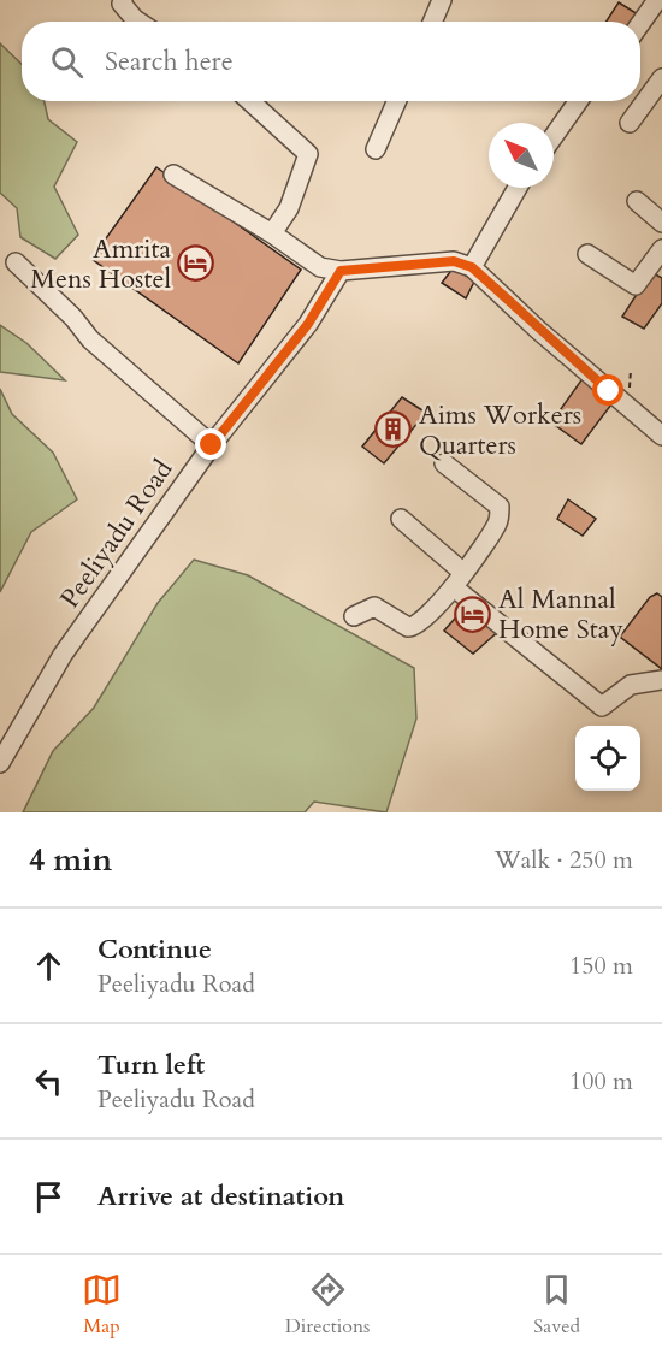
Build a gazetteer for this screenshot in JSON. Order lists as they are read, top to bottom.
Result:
{
  "streets": {
    "street": ["Peeliyadu Road"]
  },
  "places": {
    "hotel": ["Amrita Mens Hostel", "Al Mannal Home Stay"],
    "building": ["Aims Workers Quarters"]
  },
  "north": "top left",
  "page": {
    "search": "Search here",
    "heading": ["4 min", "Walk · 250 m"],
    "list": [
      ["Continue", "Peeliyadu Road", "150 m"],
      ["Turn left", "Peeliyadu Road", "100 m"],
      "Arrive at destination"
    ],
    "nav": ["Map", "Directions", "Saved"]
  }
}
